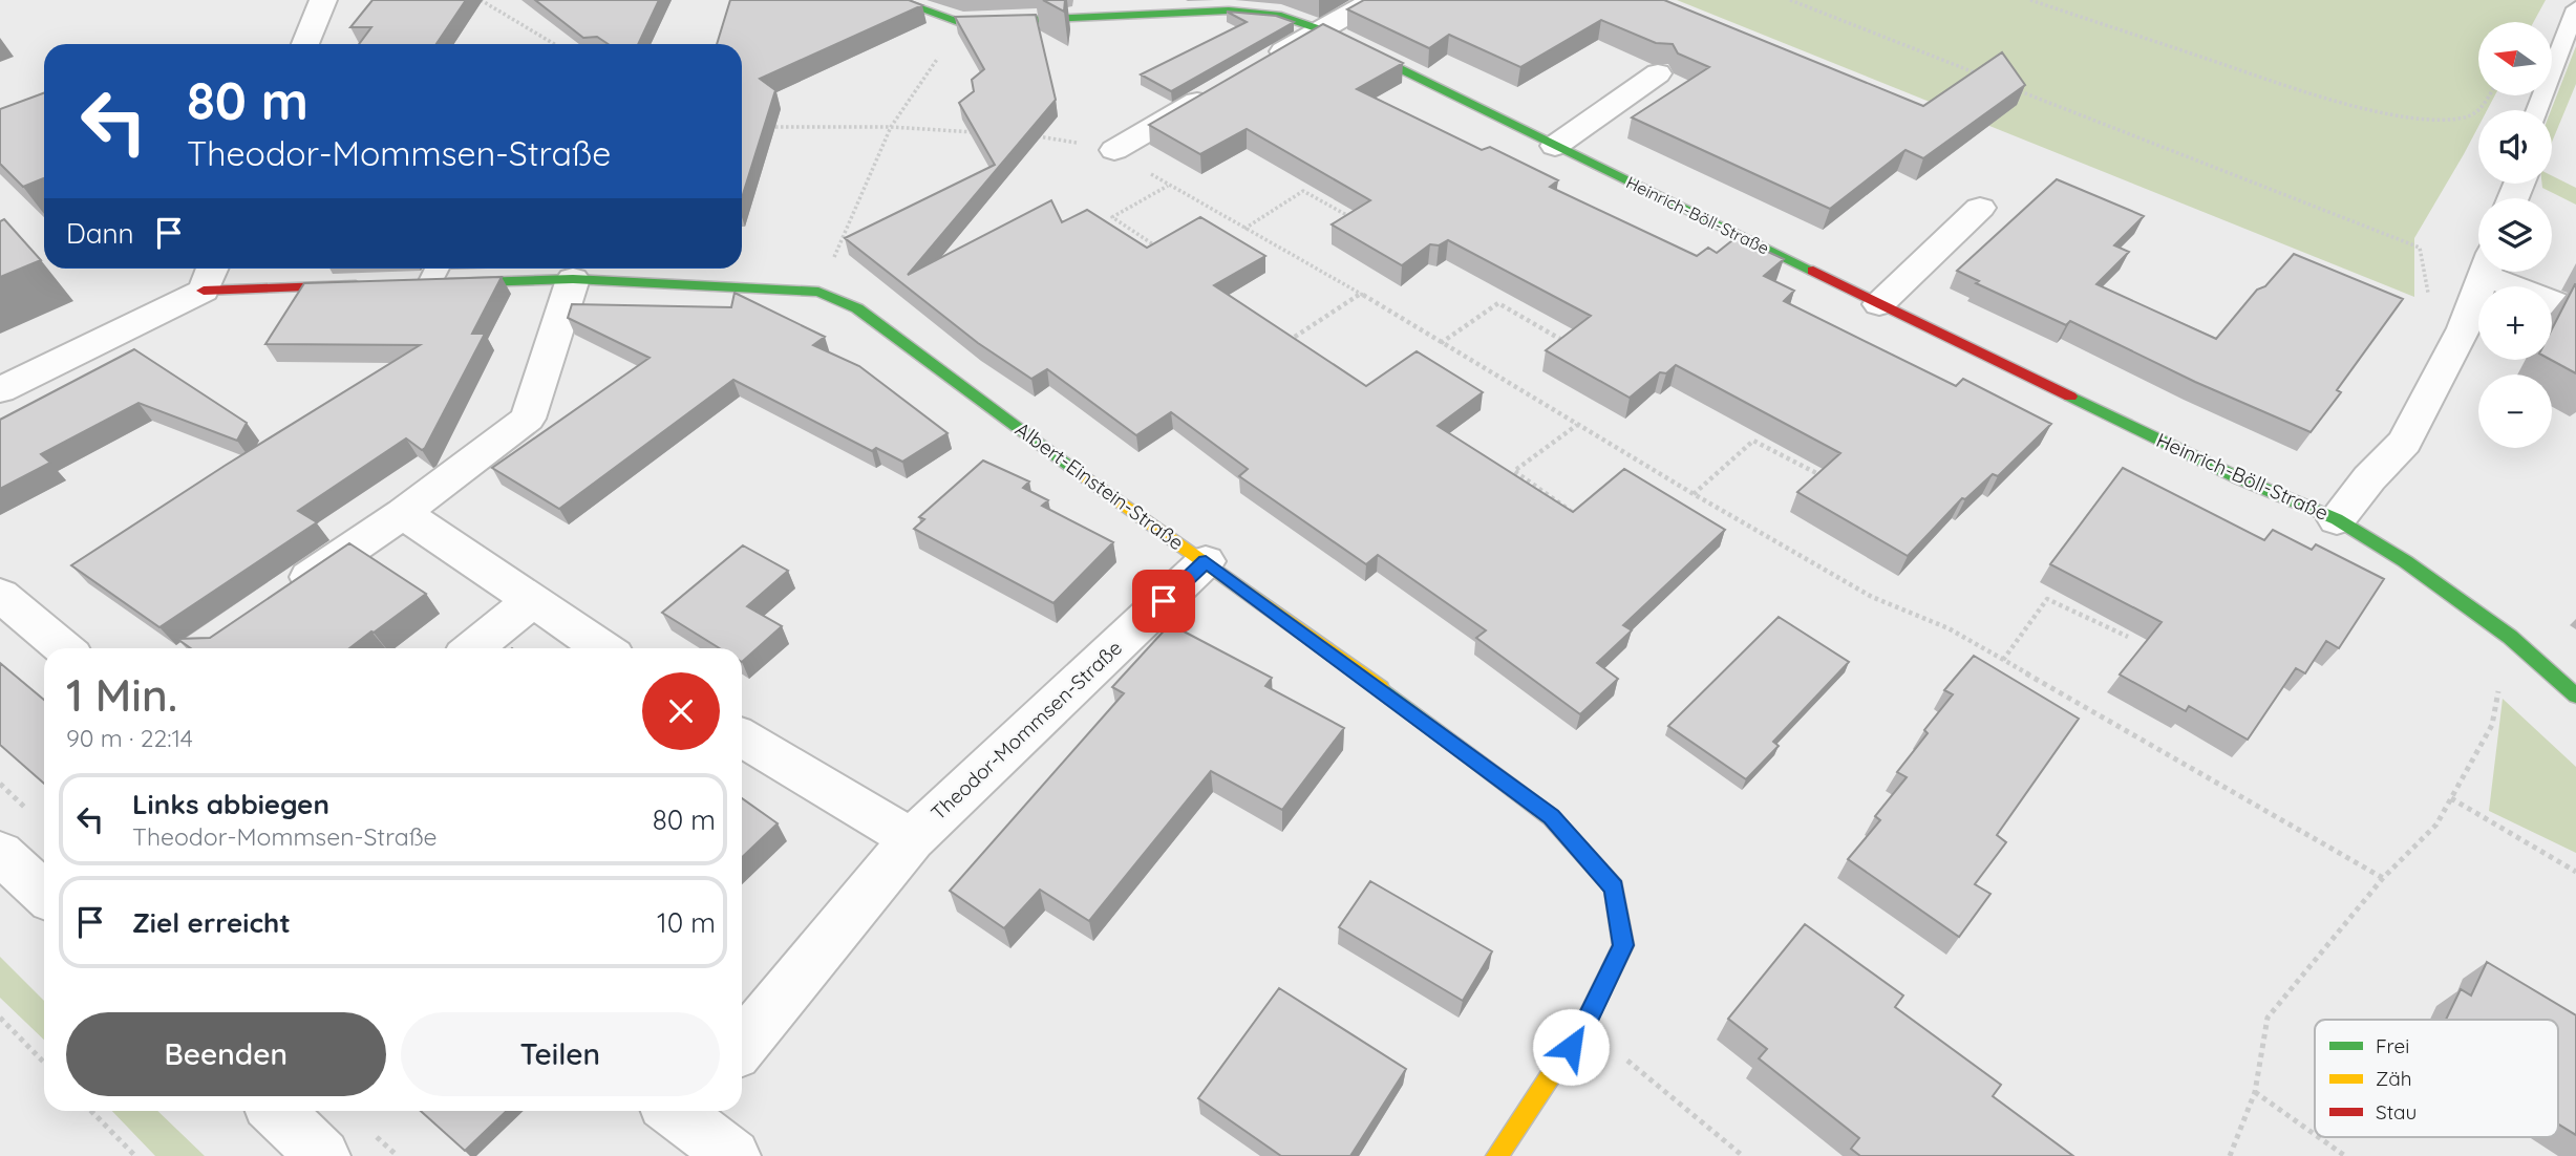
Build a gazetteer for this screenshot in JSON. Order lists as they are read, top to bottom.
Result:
{
  "streets": {
    "street": ["Heinrich-Böll-Straße", "Albert-Einstein-Straße", "Theodor-Mommsen-Straße"]
  },
  "crossings": [
    ["Albert-Einstein-Straße", "Theodor-Mommsen-Straße"]
  ],
  "legend": ["Frei", "Zäh", "Stau"],
  "north": "left",
  "page": {
    "map_buttons": ["+", "−"],
    "turn": ["80 m", "Theodor-Mommsen-Straße"],
    "then": "Dann",
    "heading": ["1 Min.", "90 m · 22:14"],
    "list": [
      {
        "name": "Links abbiegen",
        "note": "Theodor-Mommsen-Straße",
        "value": "80 m"
      },
      {
        "name": "Ziel erreicht",
        "value": "10 m"
      }
    ],
    "buttons": ["Beenden", "Teilen"]
  }
}
